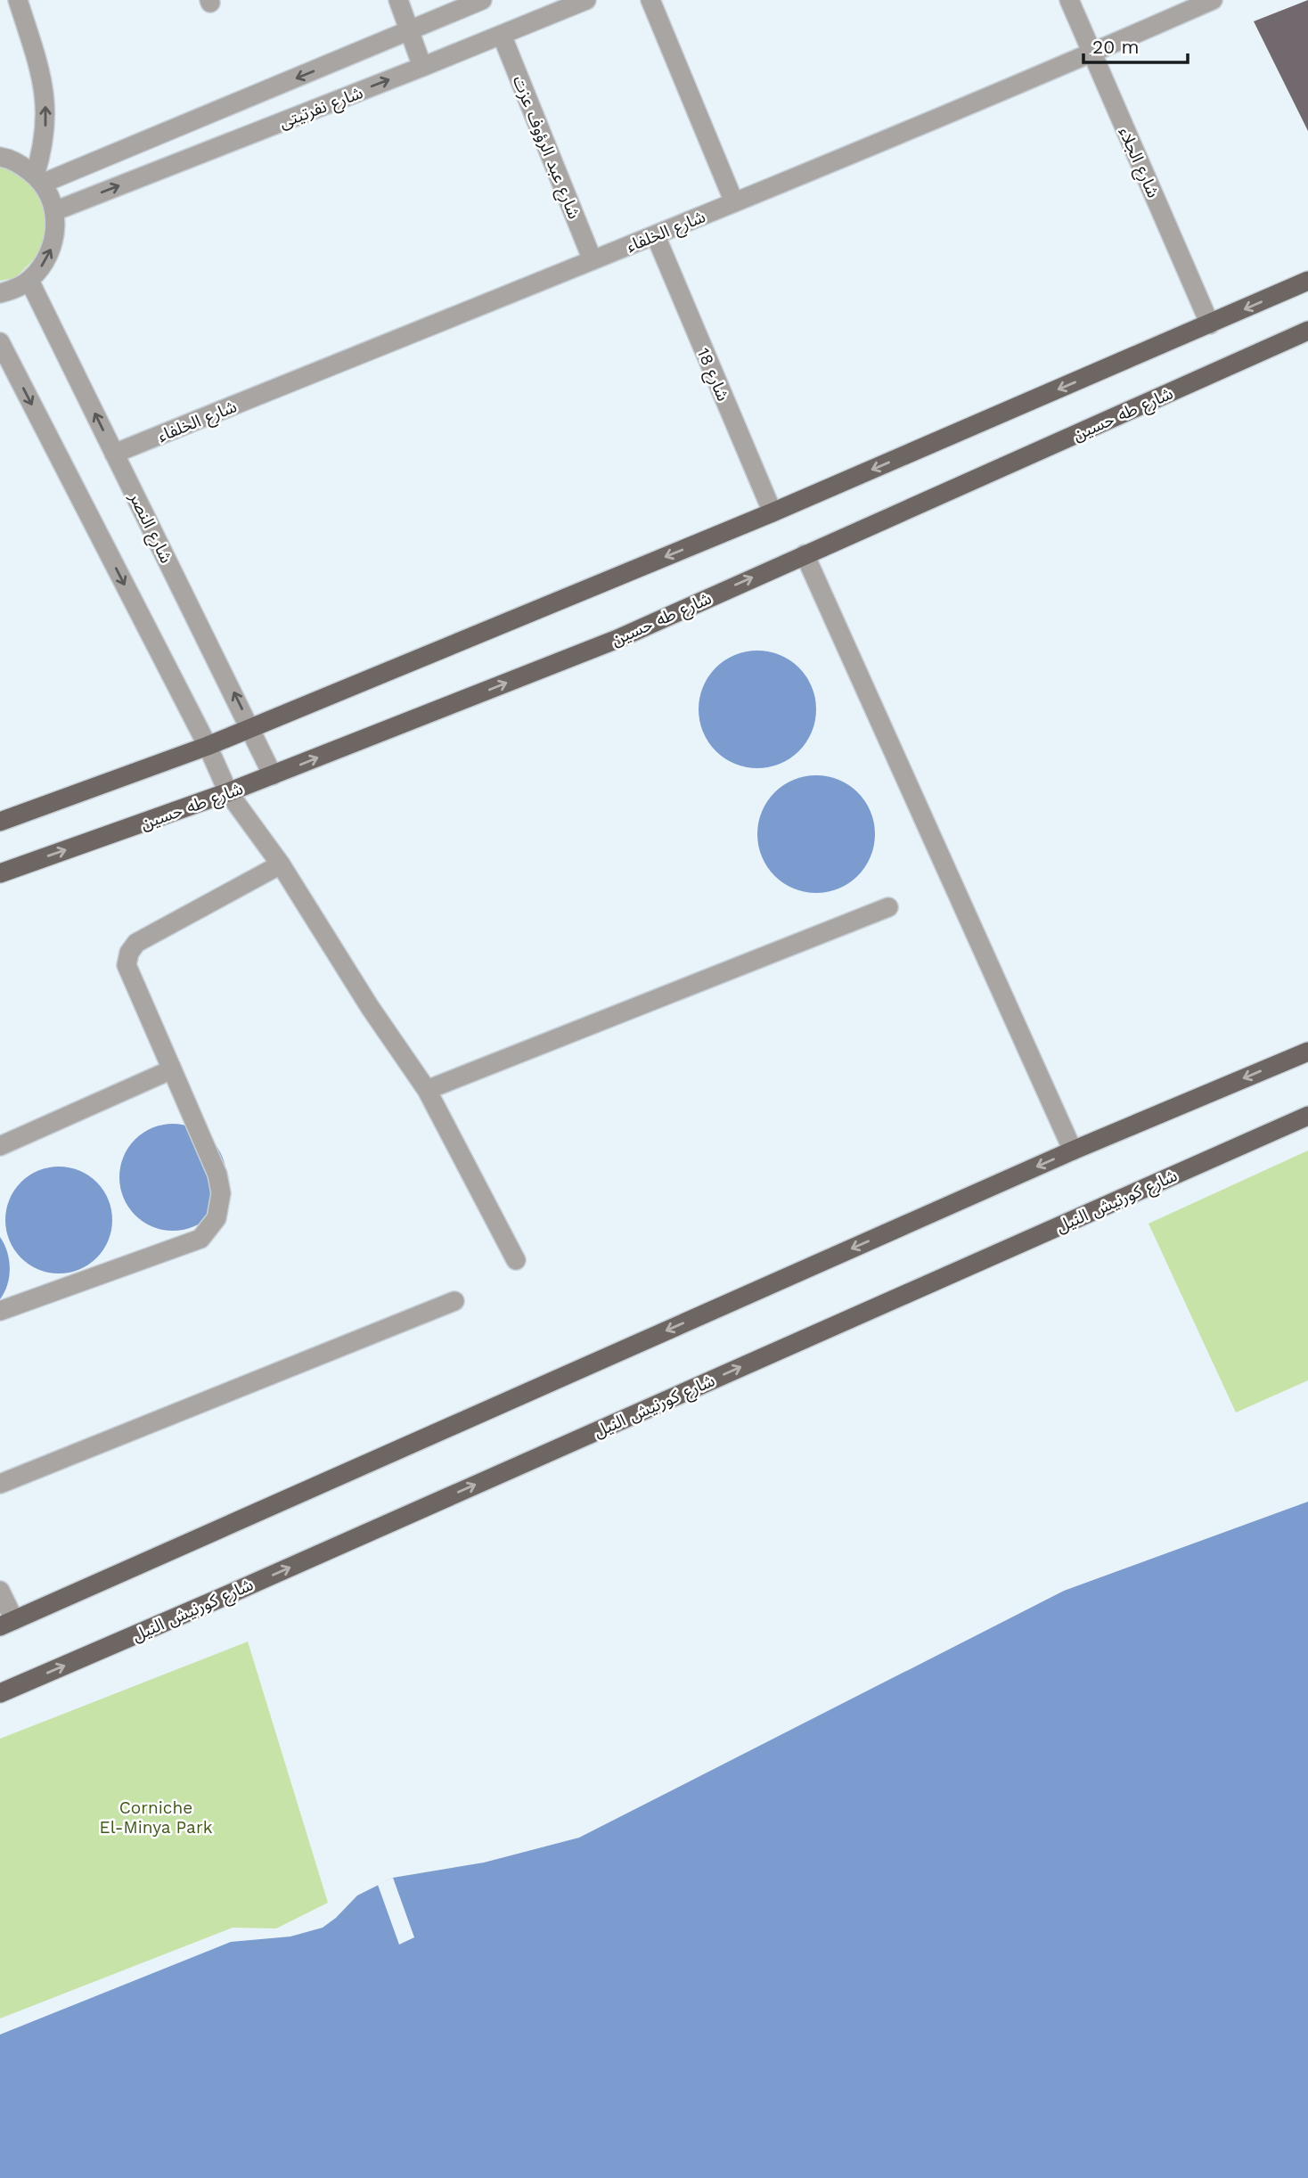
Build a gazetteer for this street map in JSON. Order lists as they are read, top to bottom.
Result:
{
  "streets": {
    "main road": ["شارع طه حسين", "شارع كورنيش النيل"],
    "street": [
      "شارع نفرتيتى",
      "شارع عبد الرؤوف عزت",
      "شارع الجلاء",
      "شارع الخلفاء",
      "شارع 18",
      "شارع النصر"
    ]
  },
  "crossings": [
    ["شارع نفرتيتى", "شارع عبد الرؤوف عزت"],
    ["شارع عبد الرؤوف عزت", "شارع الخلفاء"],
    ["شارع الجلاء", "شارع الخلفاء"],
    ["شارع الخلفاء", "شارع 18"],
    ["شارع الخلفاء", "شارع النصر"],
    ["شارع طه حسين", "شارع النصر"]
  ],
  "parks": ["Corniche El-Minya Park"],
  "scale_bar": "20 m"
}
